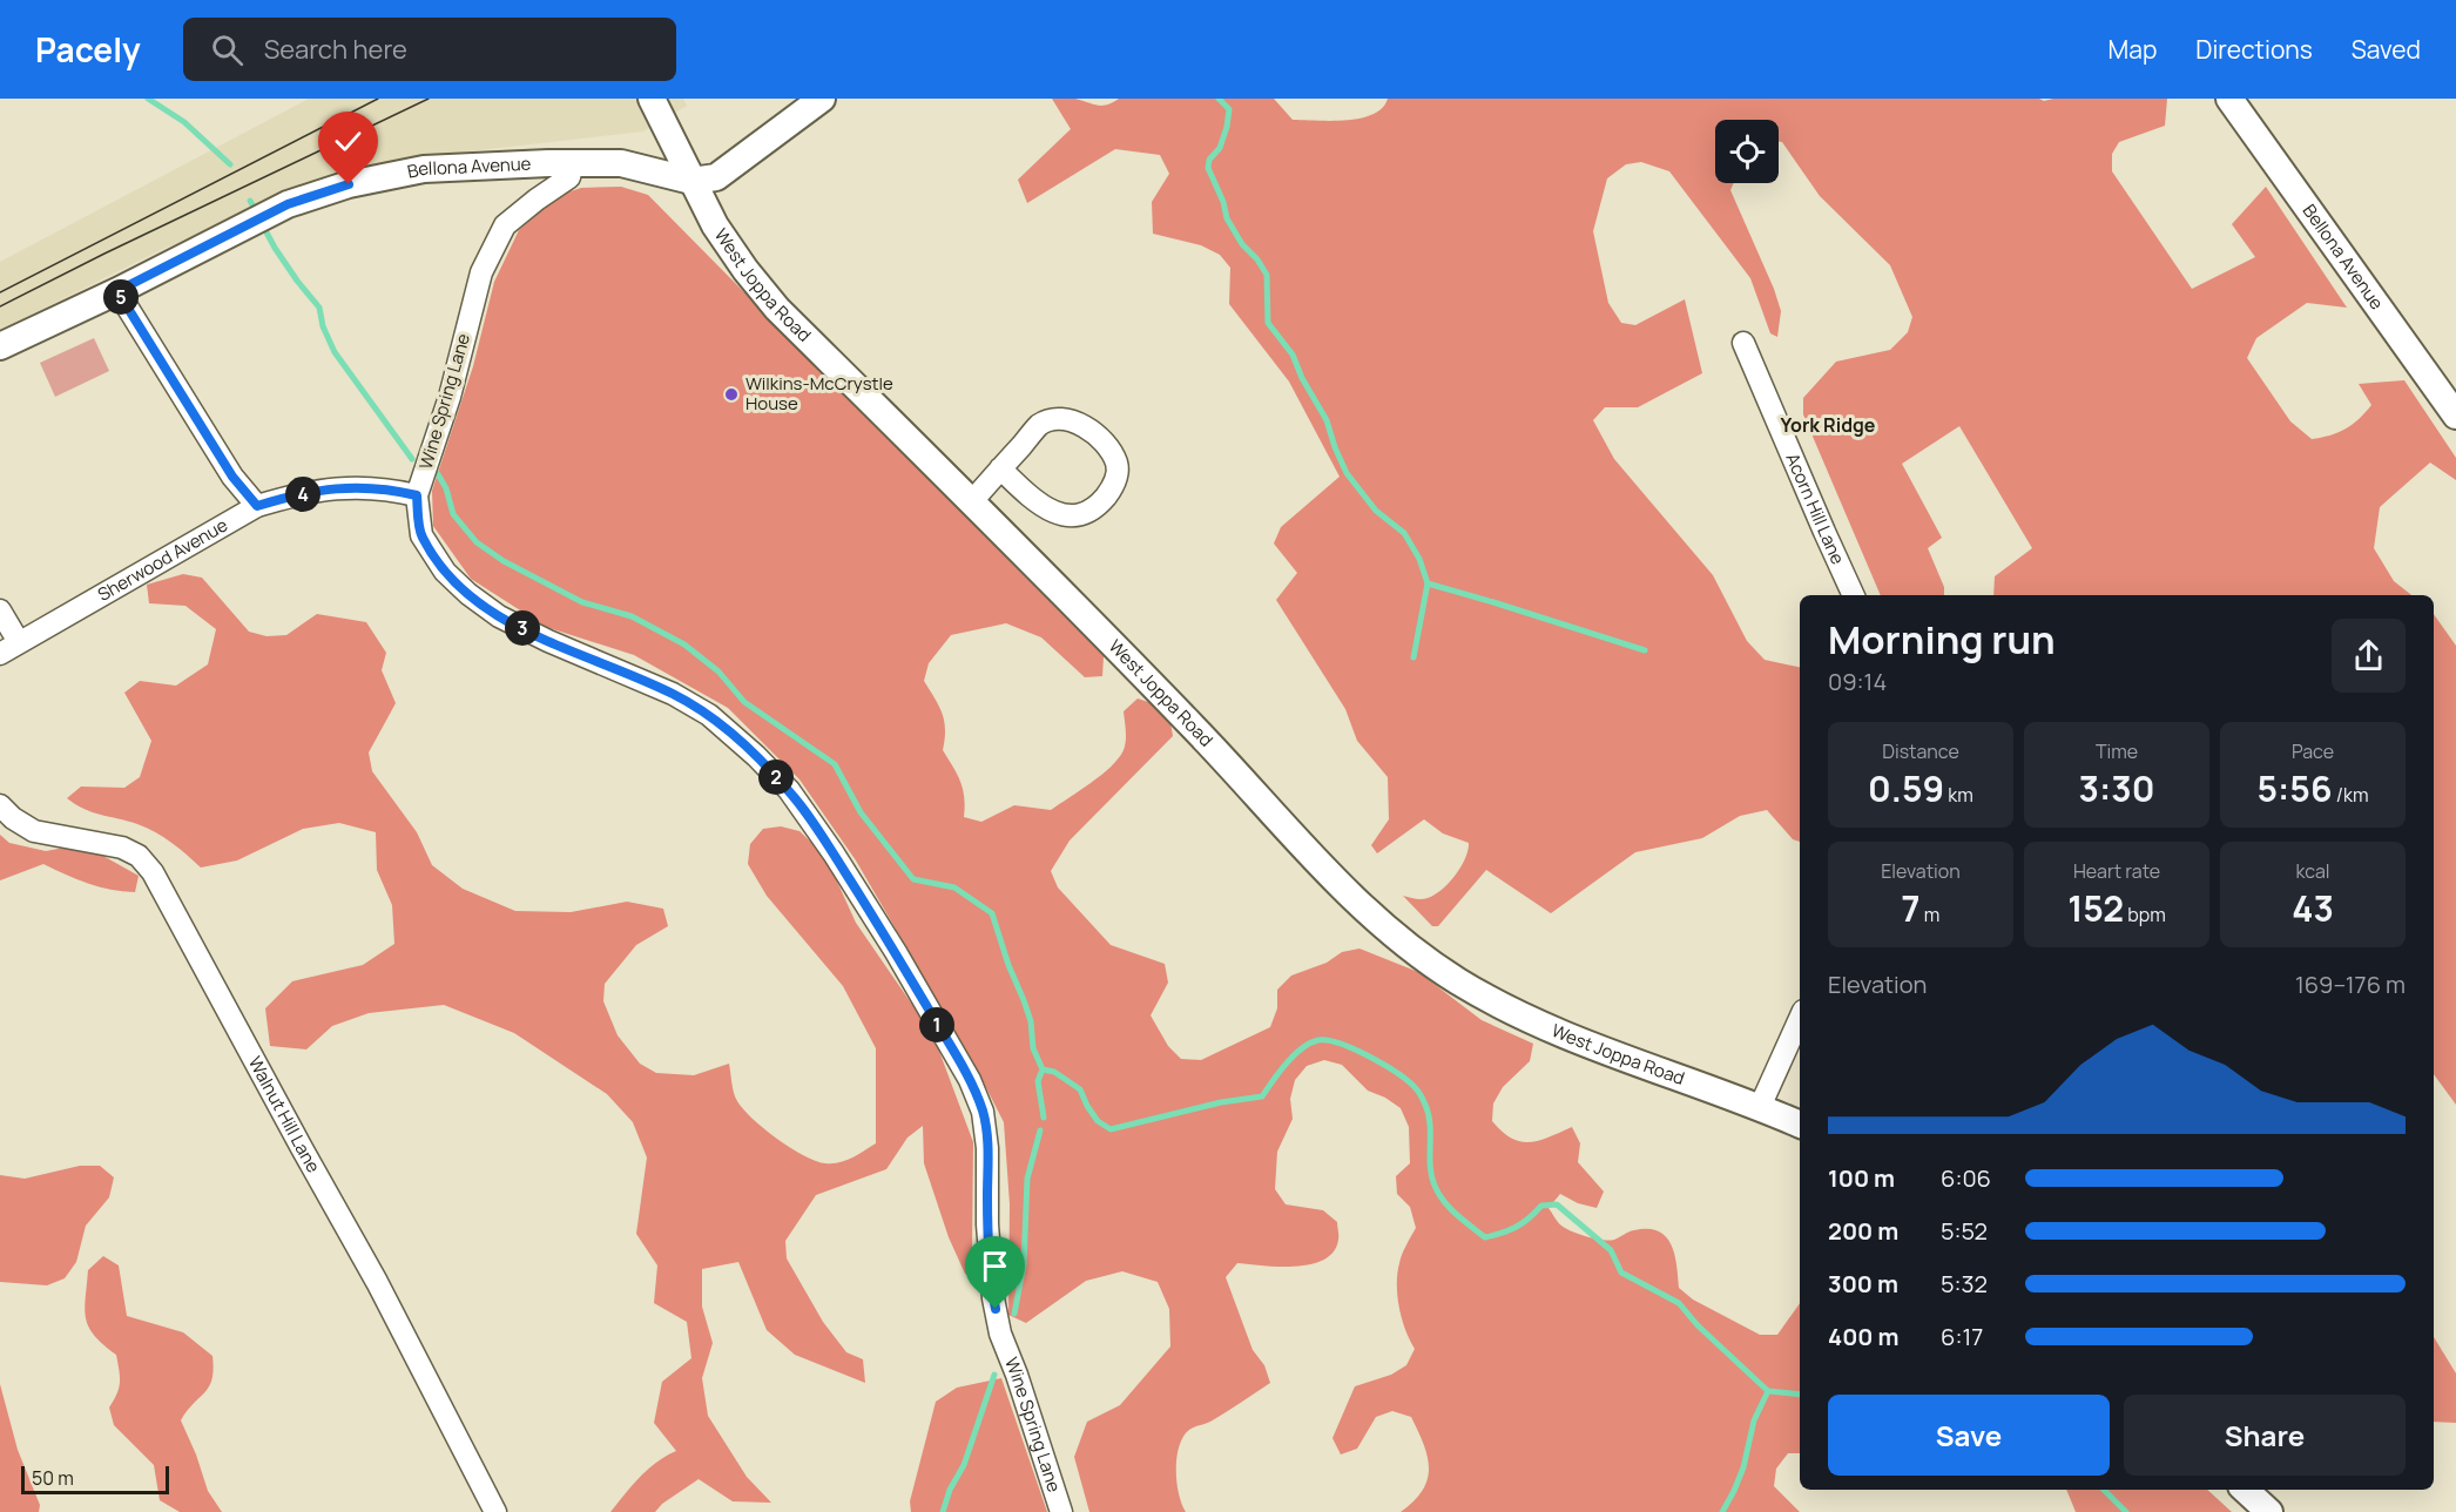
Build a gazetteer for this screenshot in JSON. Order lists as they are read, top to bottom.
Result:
{
  "streets": {
    "street": [
      "Bellona Avenue",
      "West Joppa Road",
      "Wine Spring Lane",
      "Acorn Hill Lane",
      "Sherwood Avenue",
      "Walnut Hill Lane"
    ]
  },
  "crossings": [
    ["Bellona Avenue", "West Joppa Road"],
    ["Bellona Avenue", "Wine Spring Lane"],
    ["Wine Spring Lane", "Sherwood Avenue"]
  ],
  "districts": ["York Ridge"],
  "places": ["Wilkins-McCrystle House"],
  "scale_bar": "50 m",
  "page": {
    "header": "Pacely",
    "search": "Search here",
    "nav": ["Map", "Directions", "Saved"],
    "pins": [
      "5",
      "4",
      "3",
      "2",
      "1"
    ],
    "heading": ["Morning run", "09:14"],
    "stats": [
      ["Distance", "0.59 km"],
      ["Time", "3:30"],
      ["Pace", "5:56 /km"],
      ["Elevation", "7 m"],
      ["Heart rate", "152 bpm"],
      ["kcal", "43"]
    ],
    "chart": ["Elevation", "169–176 m"],
    "list": [
      {
        "name": "100 m",
        "note": "6:06"
      },
      {
        "name": "200 m",
        "note": "5:52"
      },
      {
        "name": "300 m",
        "note": "5:32"
      },
      {
        "name": "400 m",
        "note": "6:17"
      }
    ],
    "buttons": ["Save", "Share"],
    "scale": "50 m"
  }
}
